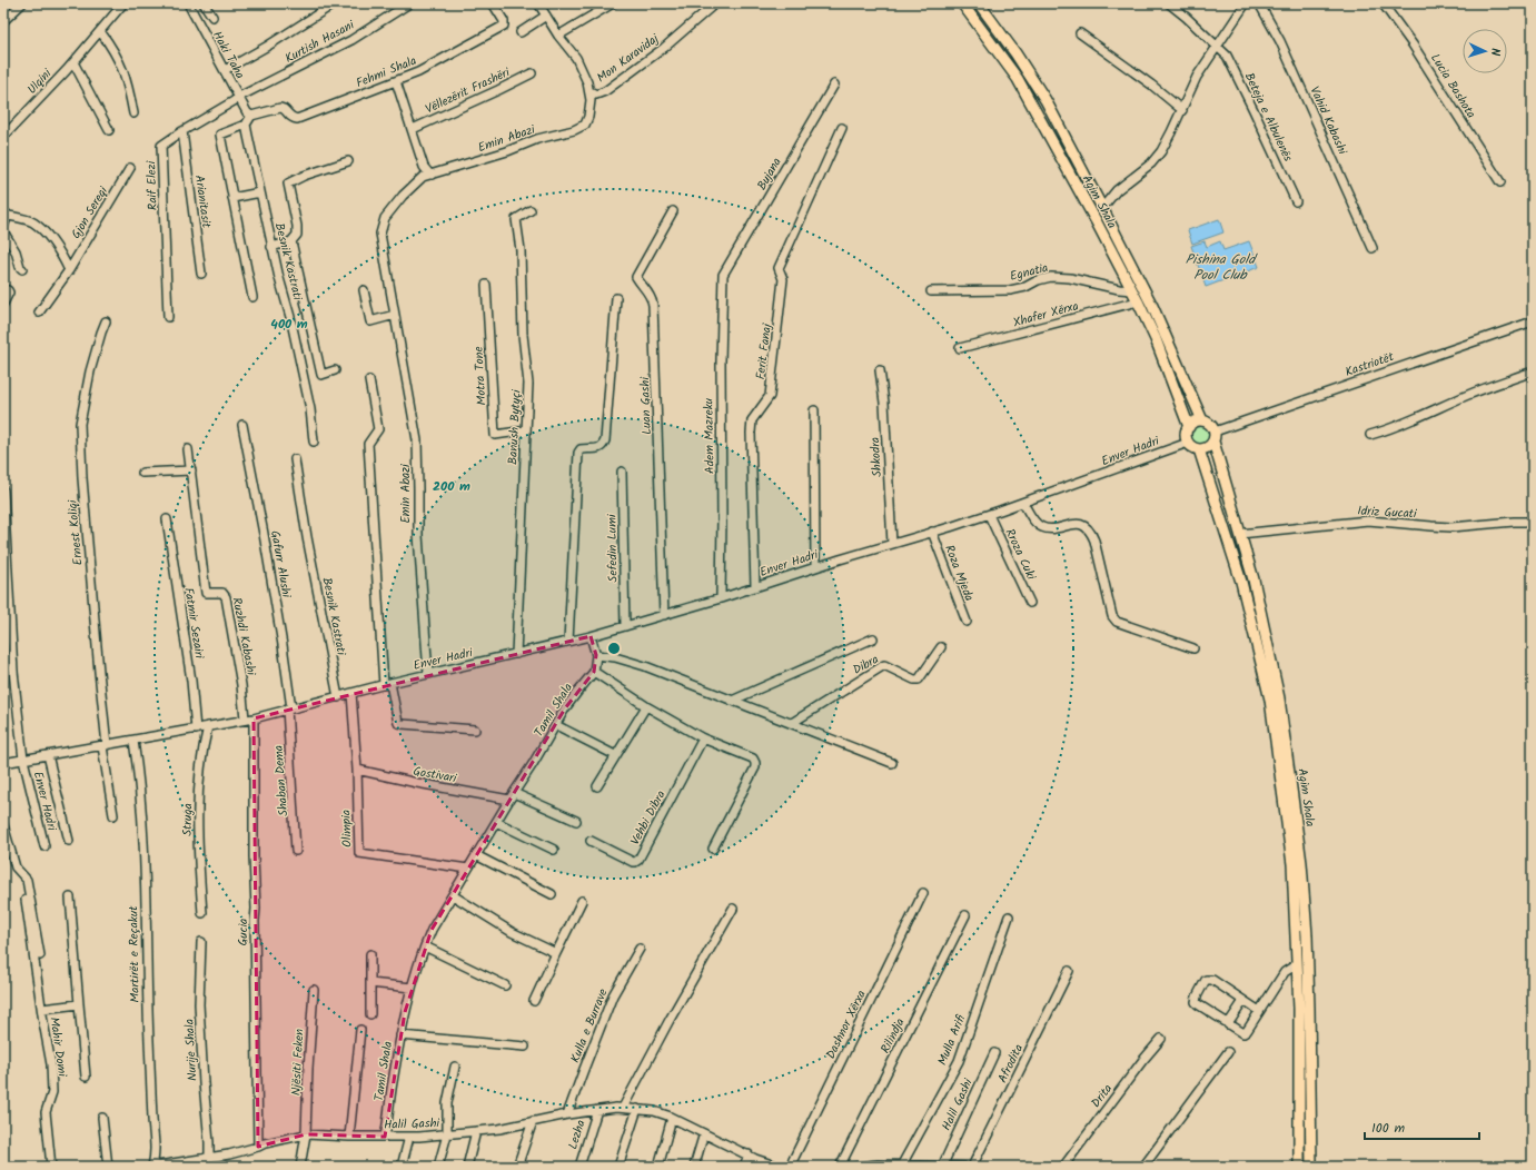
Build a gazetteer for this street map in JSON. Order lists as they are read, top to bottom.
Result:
{
  "streets": {
    "main road": ["Agim Shala"],
    "street": [
      "Kurtish Hasani",
      "Haki Taha",
      "Mon Karavidaj",
      "Fehmi Shala",
      "Ulqini",
      "Lucia Bashota",
      "Vëllezërit Frashëri",
      "Beteja e Albulenës",
      "Vahid Kabashi",
      "Emin Abazi",
      "Bujana",
      "Raif Elezi",
      "Arianitasit",
      "Gjon Sereqi",
      "Besnik Kastrati",
      "Egnatia",
      "Xhafer Xërxa",
      "Ferit Fanaj",
      "Kastriotët",
      "Motra Tone",
      "Luan Gashi",
      "Banush Bytyçi",
      "Adem Mazreku",
      "Enver Hadri",
      "Shkodra",
      "Idriz Gucati",
      "Ernest Koliqi",
      "Sefedin Lumi",
      "Rroza Cuki",
      "Gafurr Alushi",
      "Roza Mjeda",
      "Fatmir Sezairi",
      "Ruzhdi Kabashi",
      "Dibra",
      "Tamil Shala",
      "Gostivari",
      "Shaban Dema",
      "Vehbi Dibra",
      "Struga",
      "Olimpia",
      "Gucia",
      "Martirët e Reçakut",
      "Dashnor Xërxa",
      "Kulla e Burrave",
      "Rilindja",
      "Mulla Arifi",
      "Mahir Domi",
      "Nurije Shala",
      "Njësiti Feken",
      "Afrodita",
      "Drita",
      "Halil Gashi",
      "Lezha"
    ]
  },
  "crossings": [
    ["Kurtish Hasani", "Haki Taha"],
    ["Kurtish Hasani", "Raif Elezi"],
    ["Haki Taha", "Fehmi Shala"],
    ["Haki Taha", "Raif Elezi"],
    ["Mon Karavidaj", "Emin Abazi"],
    ["Fehmi Shala", "Vëllezërit Frashëri"],
    ["Vëllezërit Frashëri", "Emin Abazi"],
    ["Emin Abazi", "Enver Hadri"],
    ["Bujana", "Adem Mazreku"],
    ["Raif Elezi", "Arianitasit"],
    ["Agim Shala", "Egnatia"],
    ["Agim Shala", "Xhafer Xërxa"],
    ["Agim Shala", "Kastriotët"],
    ["Agim Shala", "Enver Hadri"],
    ["Agim Shala", "Idriz Gucati"],
    ["Besnik Kastrati", "Enver Hadri"],
    ["Ferit Fanaj", "Enver Hadri"],
    ["Kastriotët", "Enver Hadri"],
    ["Motra Tone", "Banush Bytyçi"],
    ["Luan Gashi", "Enver Hadri"],
    ["Banush Bytyçi", "Enver Hadri"],
    ["Adem Mazreku", "Enver Hadri"],
    ["Enver Hadri", "Shkodra"],
    ["Enver Hadri", "Ernest Koliqi"],
    ["Enver Hadri", "Sefedin Lumi"],
    ["Enver Hadri", "Rroza Cuki"],
    ["Enver Hadri", "Gafurr Alushi"],
    ["Enver Hadri", "Roza Mjeda"],
    ["Enver Hadri", "Fatmir Sezairi"],
    ["Enver Hadri", "Ruzhdi Kabashi"],
    ["Enver Hadri", "Shaban Dema"],
    ["Enver Hadri", "Struga"],
    ["Enver Hadri", "Olimpia"],
    ["Enver Hadri", "Gucia"],
    ["Enver Hadri", "Martirët e Reçakut"],
    ["Gafurr Alushi", "Shaban Dema"],
    ["Tamil Shala", "Gostivari"],
    ["Tamil Shala", "Olimpia"],
    ["Tamil Shala", "Halil Gashi"],
    ["Gostivari", "Olimpia"],
    ["Gucia", "Halil Gashi"],
    ["Martirët e Reçakut", "Halil Gashi"],
    ["Kulla e Burrave", "Halil Gashi"],
    ["Nurije Shala", "Halil Gashi"],
    ["Njësiti Feken", "Halil Gashi"],
    ["Halil Gashi", "Lezha"]
  ],
  "water": ["Pishina Gold Pool Club"],
  "scale_bar": "100 m",
  "north": "right",
  "rings": ["400 m", "200 m"]
}
